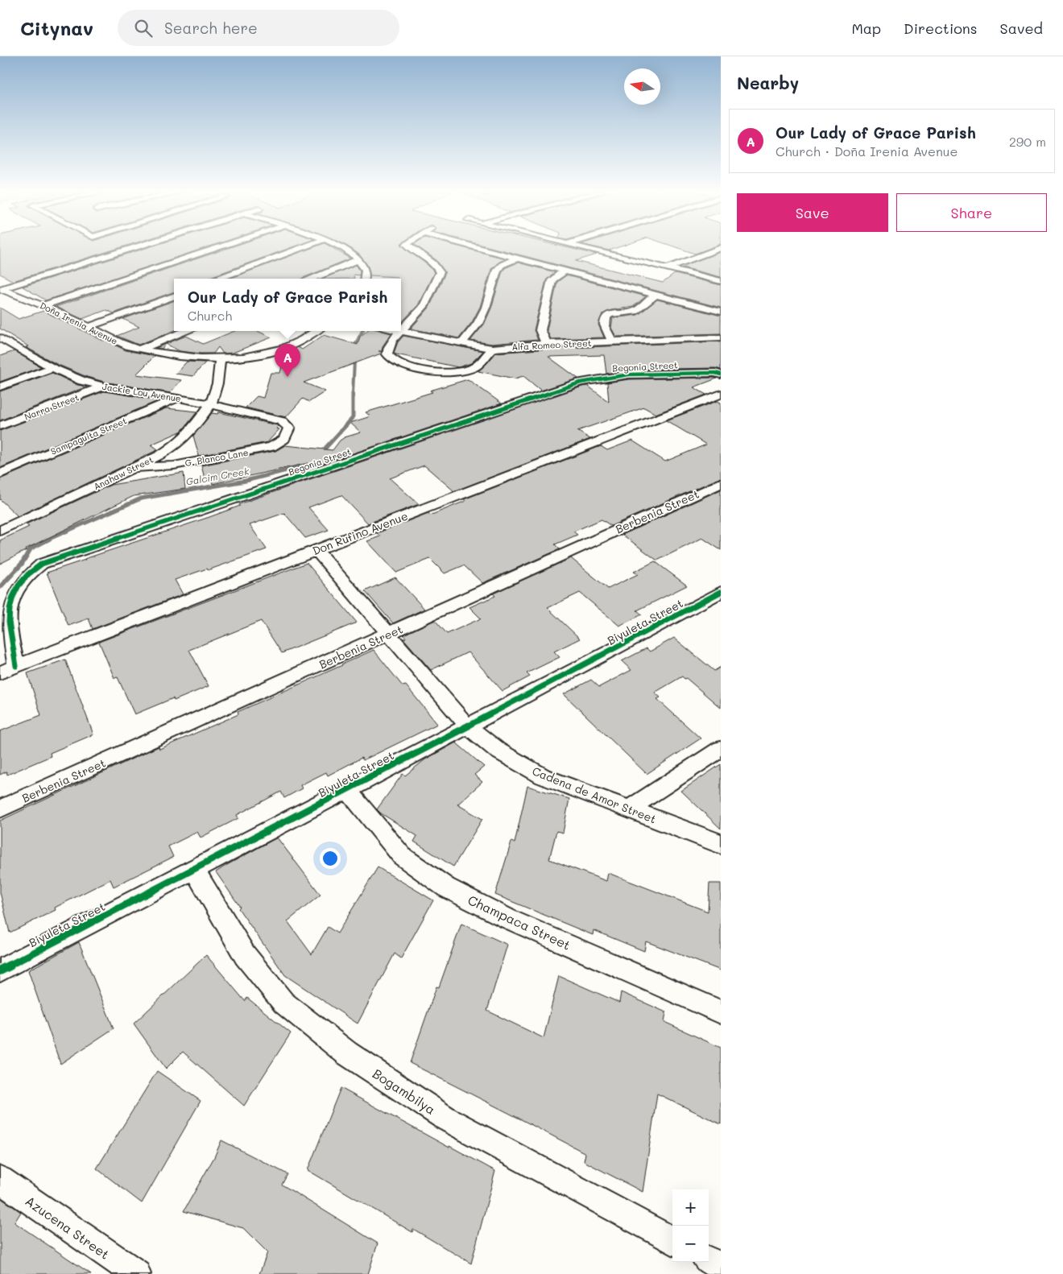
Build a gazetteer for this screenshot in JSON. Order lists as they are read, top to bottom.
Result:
{
  "streets": {
    "street": [
      "Doña Irenia Avenue",
      "Alfa Romeo Street",
      "Begonia Street",
      "Jackie Lou Avenue",
      "Narra Street",
      "Sampaguita Street",
      "G. Blanco Lane",
      "Anahaw Street",
      "Berbenia Street",
      "Don Rufino Avenue",
      "Biyuleta Street",
      "Cadena de Amor Street",
      "Champaca Street",
      "Bogambilya",
      "Azucena Street"
    ]
  },
  "crossings": [
    ["Doña Irenia Avenue", "Anahaw Street"],
    ["Begonia Street", "Don Rufino Avenue"],
    ["Jackie Lou Avenue", "Narra Street"],
    ["Jackie Lou Avenue", "Sampaguita Street"],
    ["Jackie Lou Avenue", "G. Blanco Lane"],
    ["Jackie Lou Avenue", "Anahaw Street"],
    ["G. Blanco Lane", "Anahaw Street"],
    ["Berbenia Street", "Cadena de Amor Street"],
    ["Don Rufino Avenue", "Cadena de Amor Street"],
    ["Biyuleta Street", "Cadena de Amor Street"],
    ["Biyuleta Street", "Champaca Street"],
    ["Biyuleta Street", "Bogambilya"]
  ],
  "water": ["Galcim Creek"],
  "north": "left",
  "page": {
    "header": "Citynav",
    "search": "Search here",
    "nav": ["Map", "Directions", "Saved"],
    "heading": "Nearby",
    "list": [
      {
        "mark": "A",
        "name": "Our Lady of Grace Parish",
        "note": "Church · Doña Irenia Avenue",
        "value": "290 m"
      }
    ],
    "buttons": ["Save", "Share"],
    "popup": ["Our Lady of Grace Parish", "Church"],
    "pins": "A",
    "map_buttons": ["+", "−"]
  }
}
